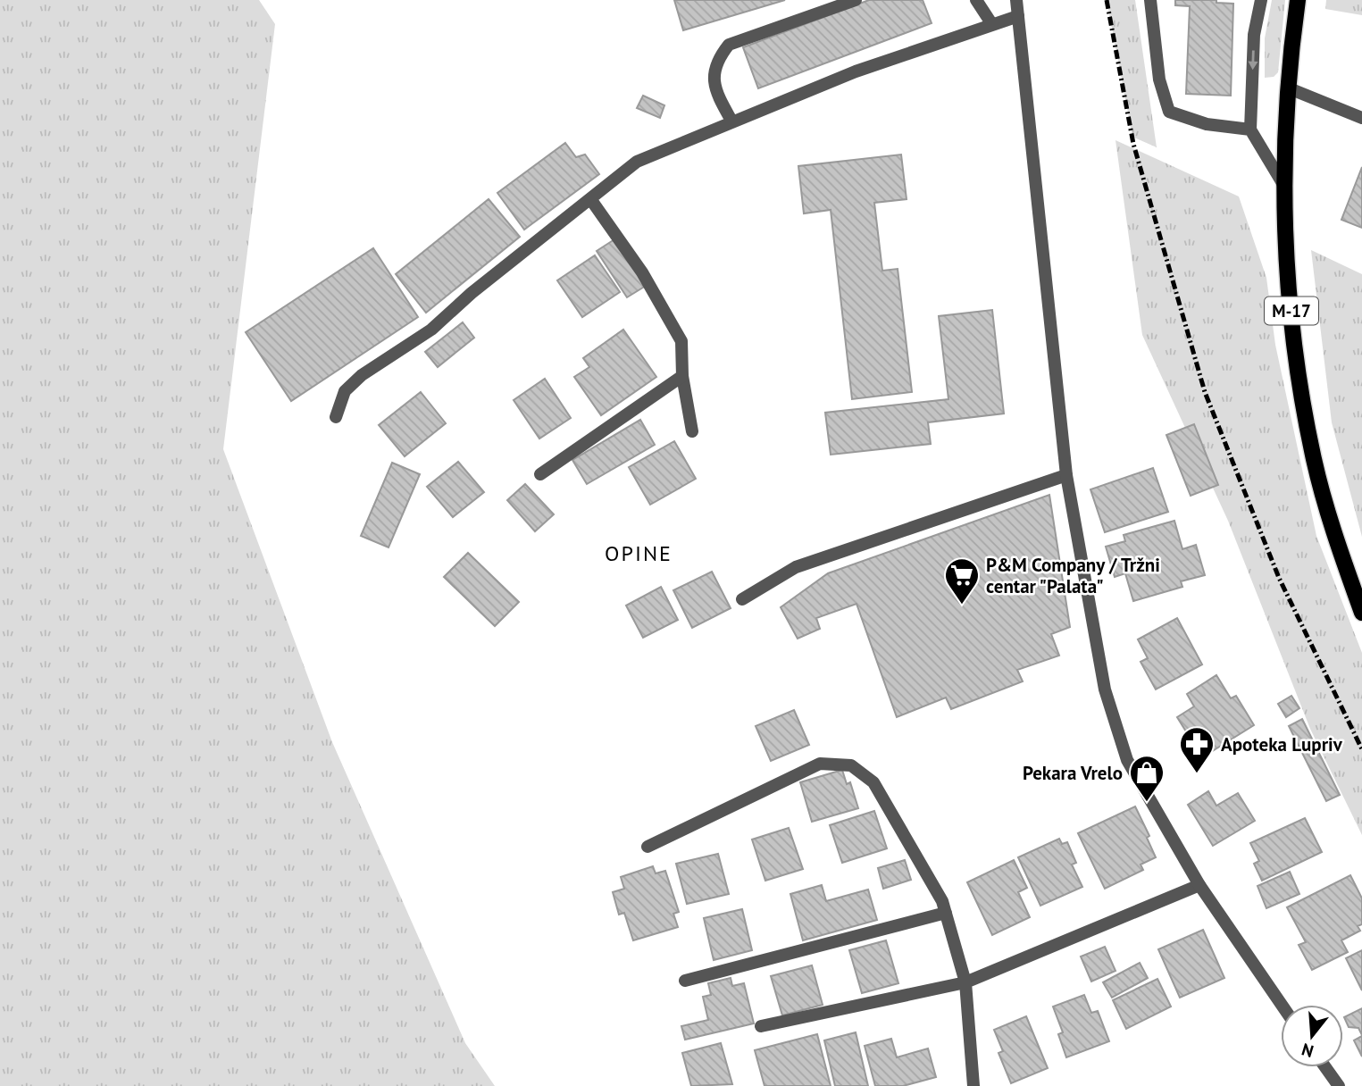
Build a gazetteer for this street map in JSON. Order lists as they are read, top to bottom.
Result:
{
  "streets": {
    "main road": ["M-17"]
  },
  "districts": ["OPINE"],
  "places": {
    "supermarket": ["P&M Company / Tržni centar \"Palata\""],
    "pharmacy": ["Apoteka Lupriv"],
    "shop": ["Pekara Vrelo"]
  },
  "north": "bottom"
}
